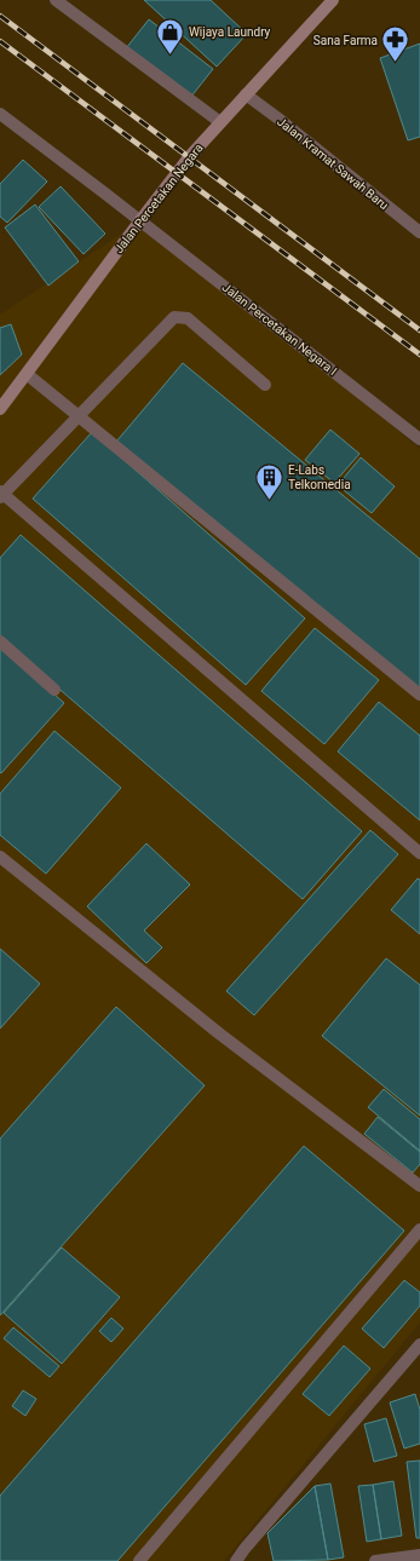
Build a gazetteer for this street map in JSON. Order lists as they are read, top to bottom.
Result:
{
  "streets": {
    "main road": ["Jalan Percetakan Negara"],
    "street": ["Jalan Kramat Sawah Baru", "Jalan Percetakan Negara I"]
  },
  "crossings": [
    ["Jalan Kramat Sawah Baru", "Jalan Percetakan Negara"],
    ["Jalan Percetakan Negara", "Jalan Percetakan Negara I"]
  ],
  "places": {
    "shop": ["Wijaya Laundry"],
    "pharmacy": ["Sana Farma"],
    "building": ["E-Labs Telkomedia"]
  }
}
